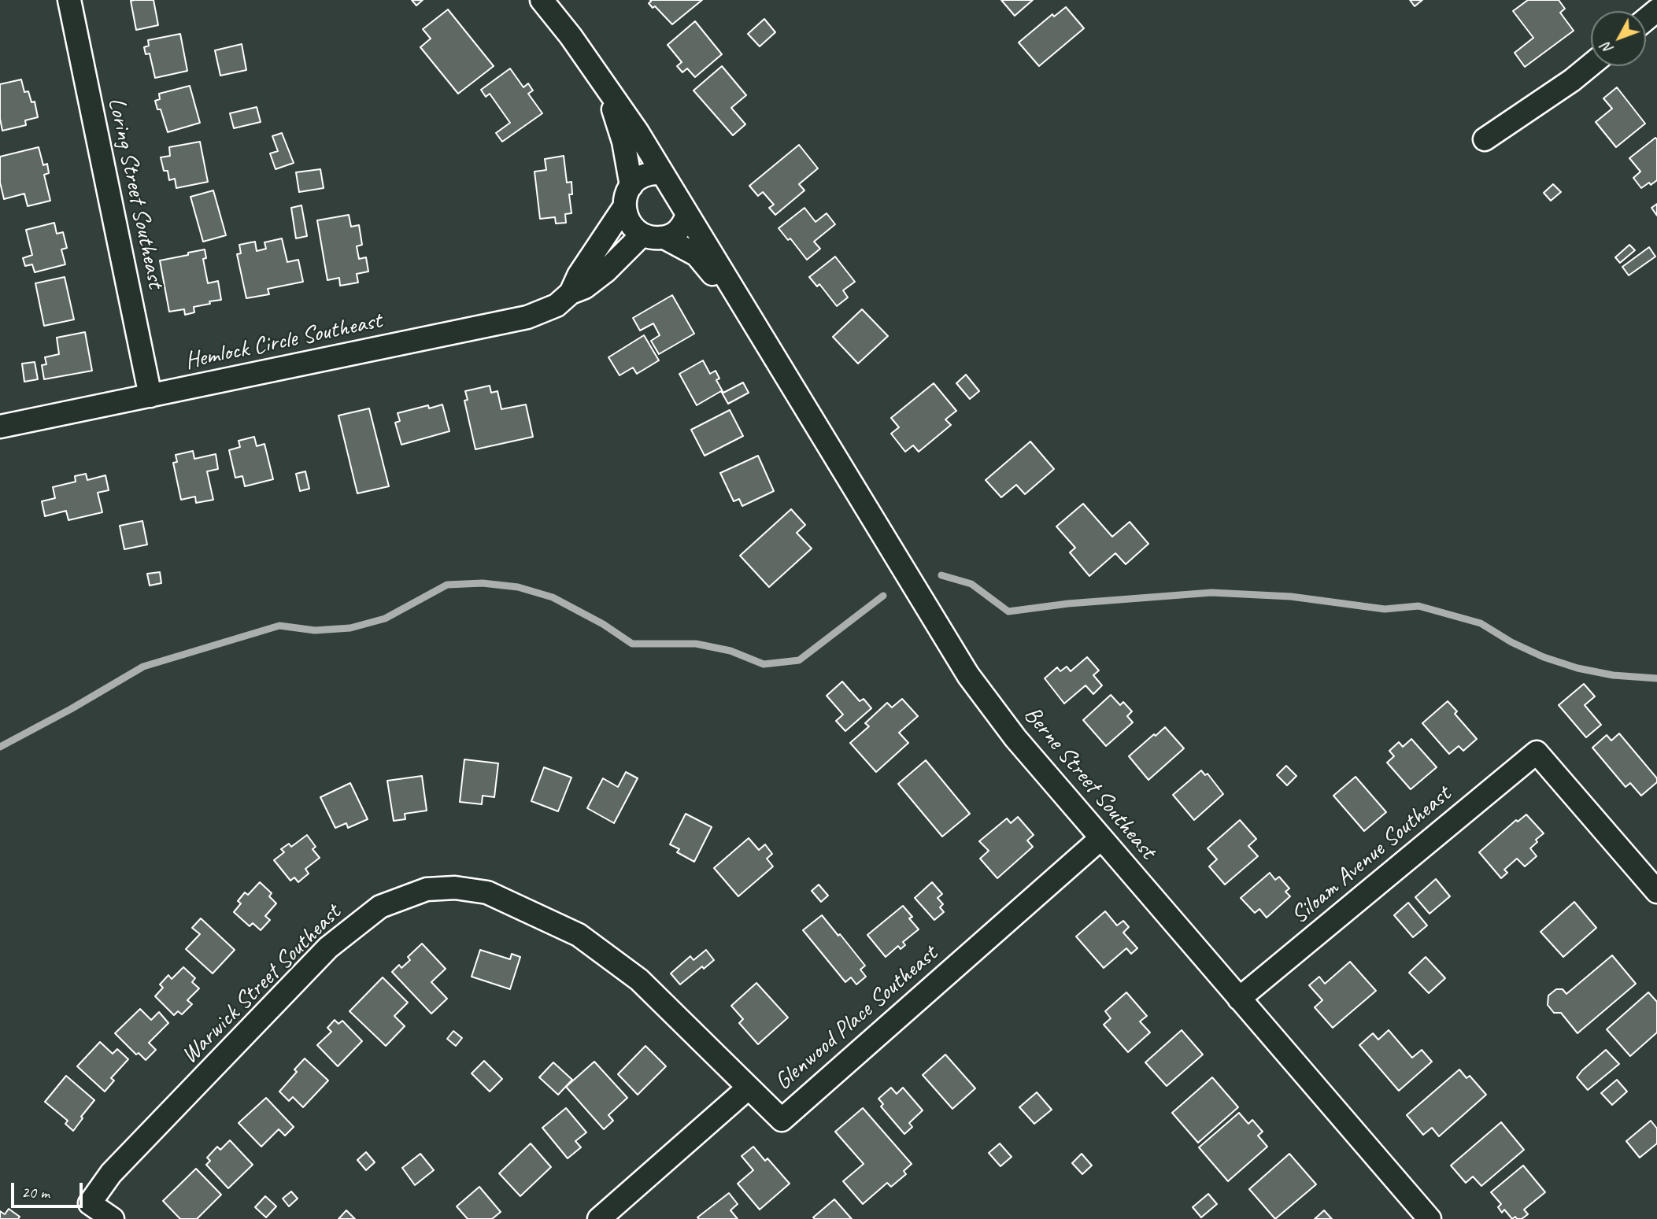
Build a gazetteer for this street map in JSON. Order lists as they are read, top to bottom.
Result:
{
  "streets": {
    "street": [
      "Loring Street Southeast",
      "Hemlock Circle Southeast",
      "Berne Street Southeast",
      "Siloam Avenue Southeast",
      "Warwick Street Southeast",
      "Glenwood Place Southeast"
    ]
  },
  "crossings": [
    ["Loring Street Southeast", "Hemlock Circle Southeast"],
    ["Hemlock Circle Southeast", "Berne Street Southeast"],
    ["Berne Street Southeast", "Siloam Avenue Southeast"],
    ["Berne Street Southeast", "Glenwood Place Southeast"],
    ["Warwick Street Southeast", "Glenwood Place Southeast"]
  ],
  "scale_bar": "20 m",
  "north": "bottom left"
}
